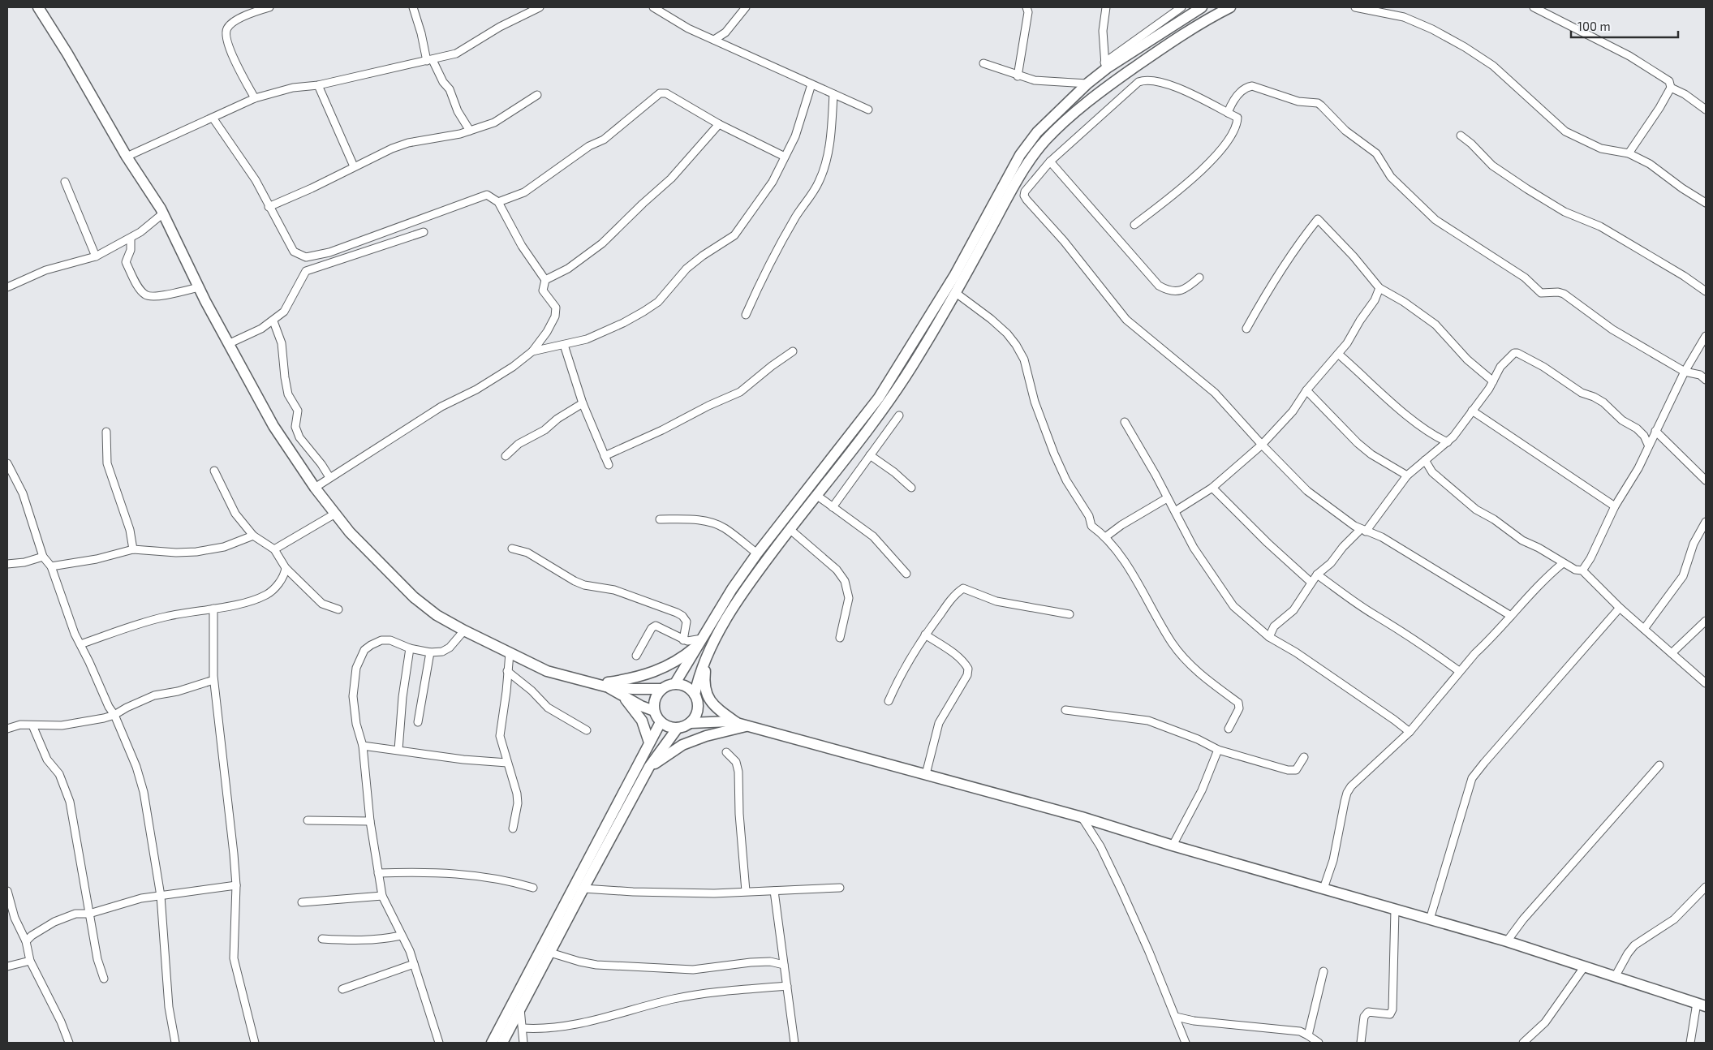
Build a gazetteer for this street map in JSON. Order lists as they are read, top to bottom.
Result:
{
  "scale_bar": "100 m"
}
